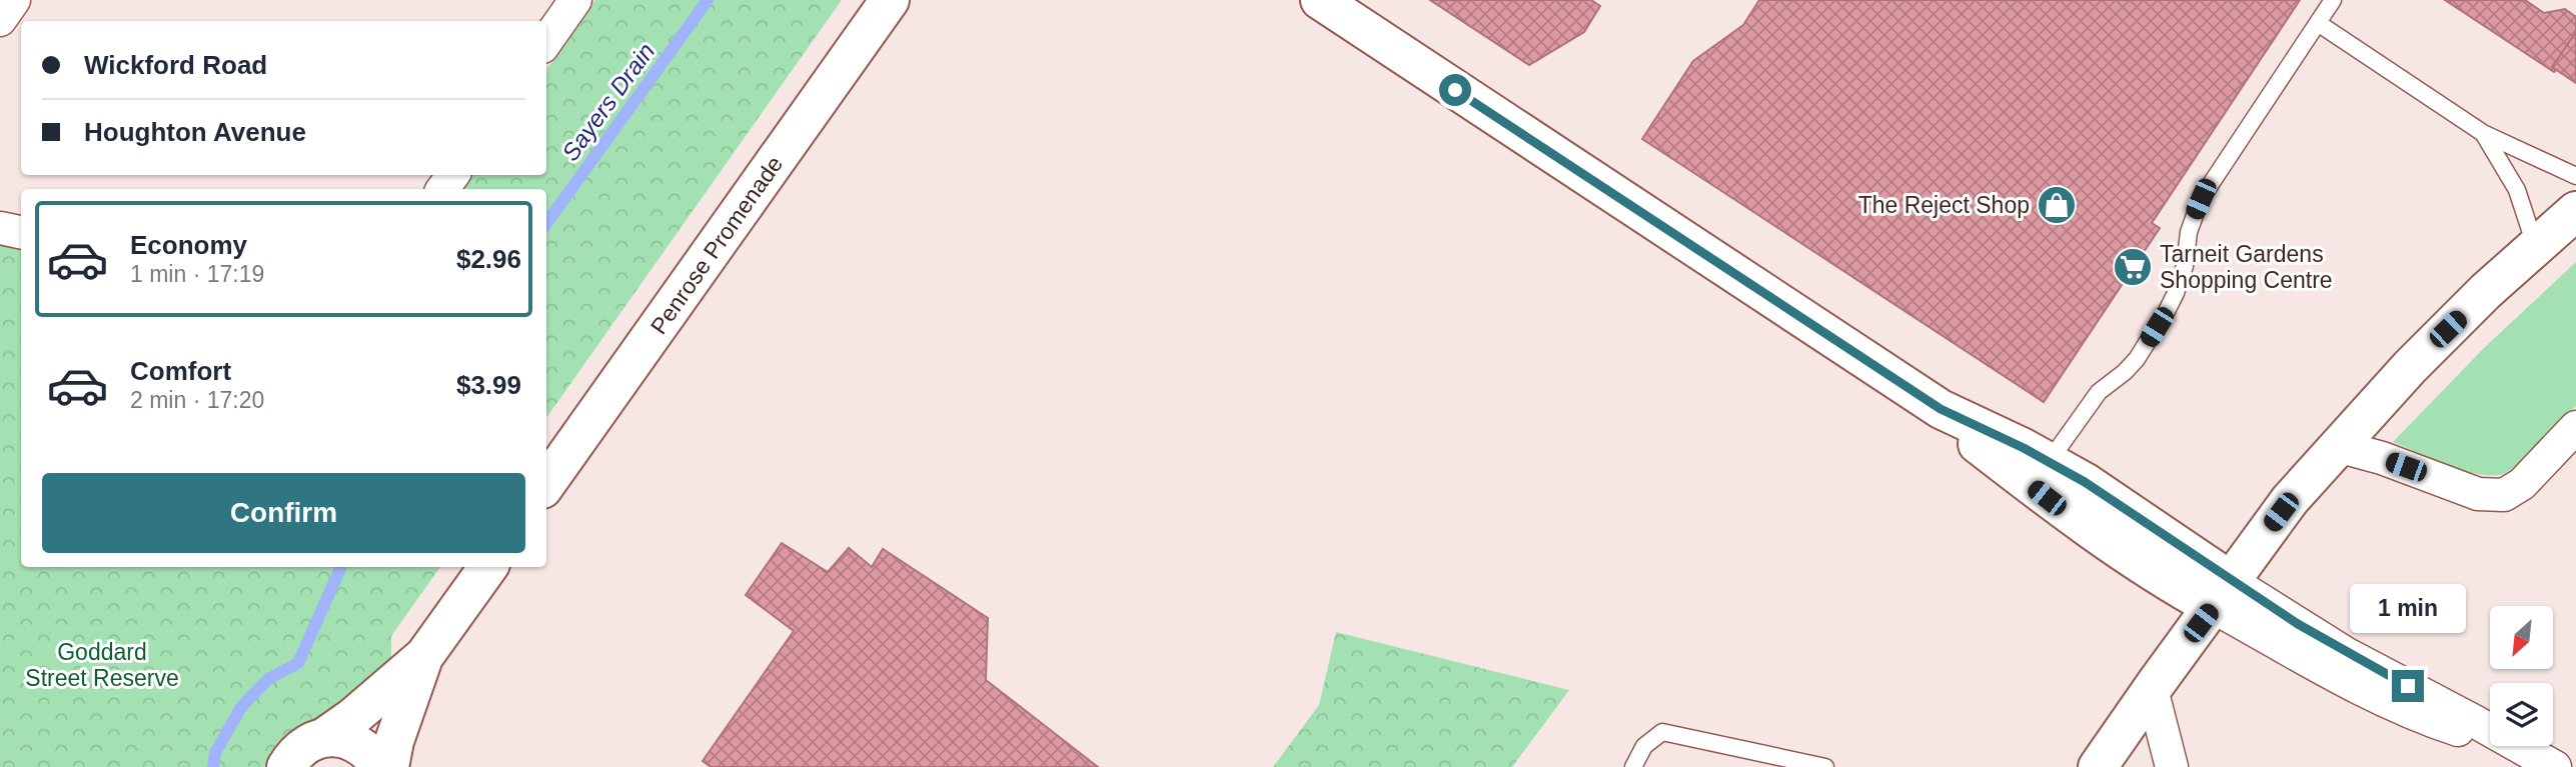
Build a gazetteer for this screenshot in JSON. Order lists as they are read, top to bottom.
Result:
{
  "streets": {
    "street": ["Penrose Promenade"]
  },
  "water": ["Sayers Drain"],
  "parks": ["Goddard Street Reserve"],
  "places": {
    "shop": ["The Reject Shop"],
    "supermarket": ["Tarneit Gardens Shopping Centre"]
  },
  "north": "bottom left",
  "page": {
    "banner": ["Wickford Road", "Houghton Avenue"],
    "list": [
      {
        "name": "Economy",
        "note": "1 min · 17:19",
        "value": "$2.96"
      },
      {
        "name": "Comfort",
        "note": "2 min · 17:20",
        "value": "$3.99"
      }
    ],
    "buttons": "Confirm",
    "bubble": "1 min"
  }
}
